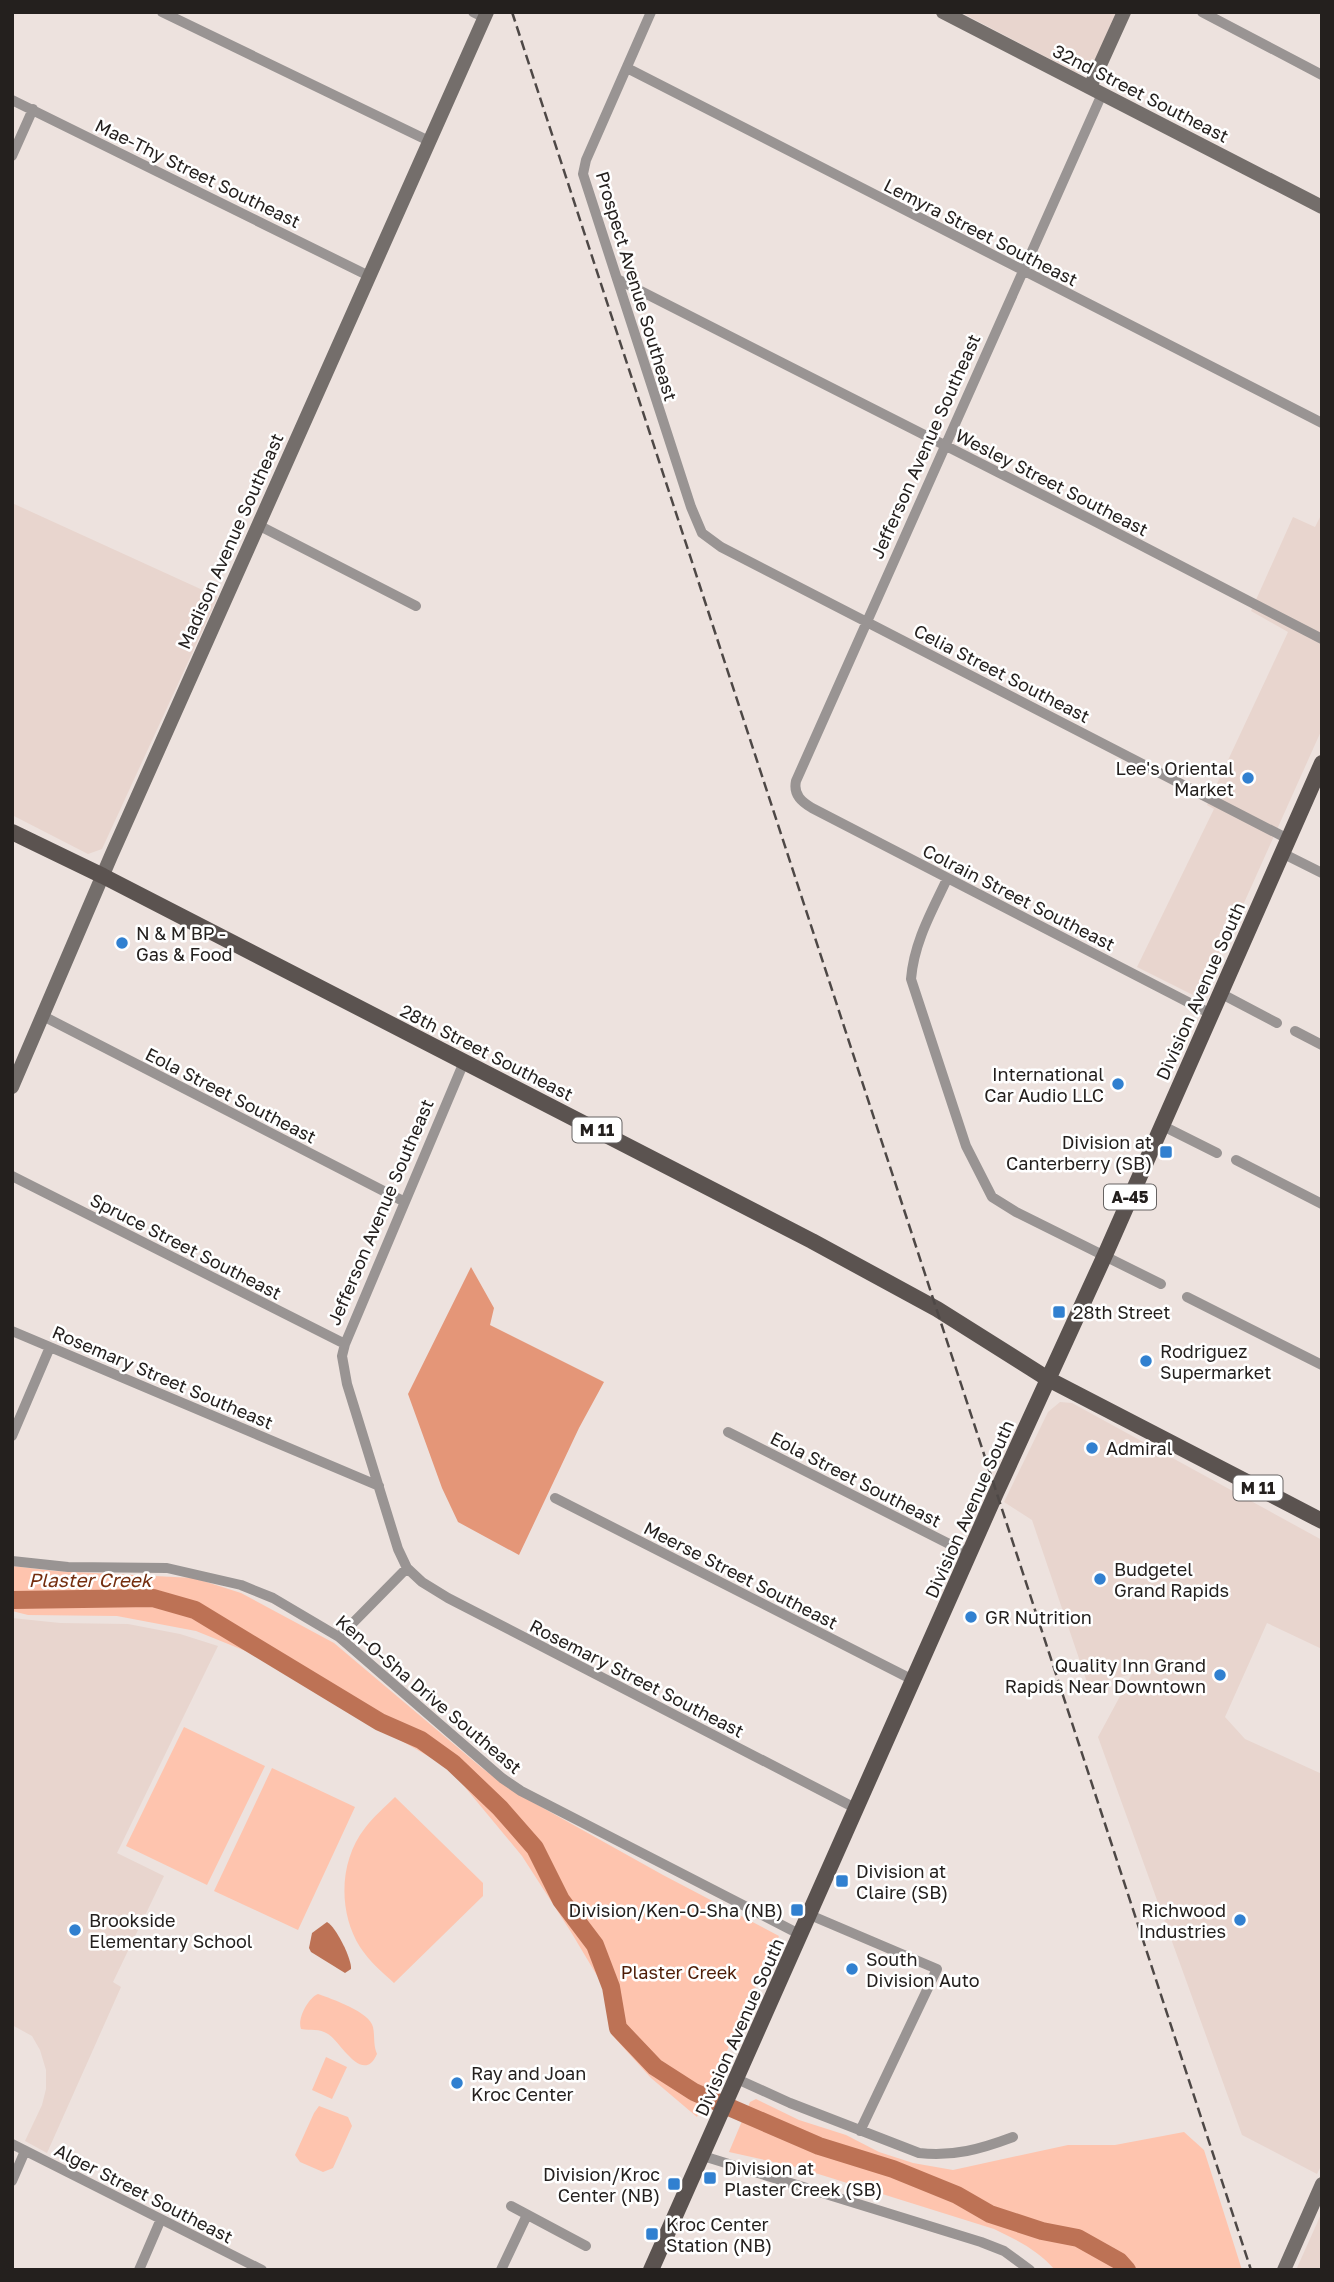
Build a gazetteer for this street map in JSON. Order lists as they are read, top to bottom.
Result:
{
  "streets": {
    "main road": [
      "Division Avenue South",
      "28th Street Southeast",
      "M 11",
      "A-45"
    ],
    "street": [
      "32nd Street Southeast",
      "Mae-Thy Street Southeast",
      "Lemyra Street Southeast",
      "Prospect Avenue Southeast",
      "Jefferson Avenue Southeast",
      "Wesley Street Southeast",
      "Madison Avenue Southeast",
      "Celia Street Southeast",
      "Colrain Street Southeast",
      "Eola Street Southeast",
      "Spruce Street Southeast",
      "Rosemary Street Southeast",
      "Meerse Street Southeast",
      "Ken-O-Sha Drive Southeast",
      "Alger Street Southeast"
    ]
  },
  "crossings": [
    ["32nd Street Southeast", "Jefferson Avenue Southeast"],
    ["Mae-Thy Street Southeast", "Madison Avenue Southeast"],
    ["Lemyra Street Southeast", "Prospect Avenue Southeast"],
    ["Lemyra Street Southeast", "Jefferson Avenue Southeast"],
    ["Prospect Avenue Southeast", "Wesley Street Southeast"],
    ["Prospect Avenue Southeast", "Celia Street Southeast"],
    ["Jefferson Avenue Southeast", "Wesley Street Southeast"],
    ["Jefferson Avenue Southeast", "Celia Street Southeast"],
    ["Jefferson Avenue Southeast", "Colrain Street Southeast"],
    ["Jefferson Avenue Southeast", "28th Street Southeast"],
    ["Jefferson Avenue Southeast", "Eola Street Southeast"],
    ["Jefferson Avenue Southeast", "Spruce Street Southeast"],
    ["Jefferson Avenue Southeast", "Rosemary Street Southeast"],
    ["Madison Avenue Southeast", "28th Street Southeast"],
    ["Madison Avenue Southeast", "Eola Street Southeast"],
    ["Celia Street Southeast", "Division Avenue South"],
    ["Colrain Street Southeast", "Division Avenue South"],
    ["Division Avenue South", "28th Street Southeast"],
    ["Division Avenue South", "Eola Street Southeast"],
    ["Division Avenue South", "M 11"],
    ["Division Avenue South", "Rosemary Street Southeast"],
    ["Division Avenue South", "Meerse Street Southeast"],
    ["Division Avenue South", "Ken-O-Sha Drive Southeast"],
    ["28th Street Southeast", "M 11"]
  ],
  "water": ["Plaster Creek"],
  "parks": ["Plaster Creek"],
  "places": {
    "other": [
      "Lee's Oriental Market",
      "N & M BP - Gas & Food",
      "International Car Audio LLC",
      "Rodriguez Supermarket",
      "Admiral",
      "Budgetel Grand Rapids",
      "GR Nutrition",
      "Quality Inn Grand Rapids Near Downtown",
      "Richwood Industries",
      "Brookside Elementary School",
      "South Division Auto",
      "Ray and Joan Kroc Center"
    ],
    "transit": [
      "Division at Canterberry (SB)",
      "28th Street",
      "Division at Claire (SB)",
      "Division/Ken-O-Sha (NB)",
      "Division at Plaster Creek (SB)",
      "Division/Kroc Center (NB)",
      "Kroc Center Station (NB)"
    ]
  }
}
